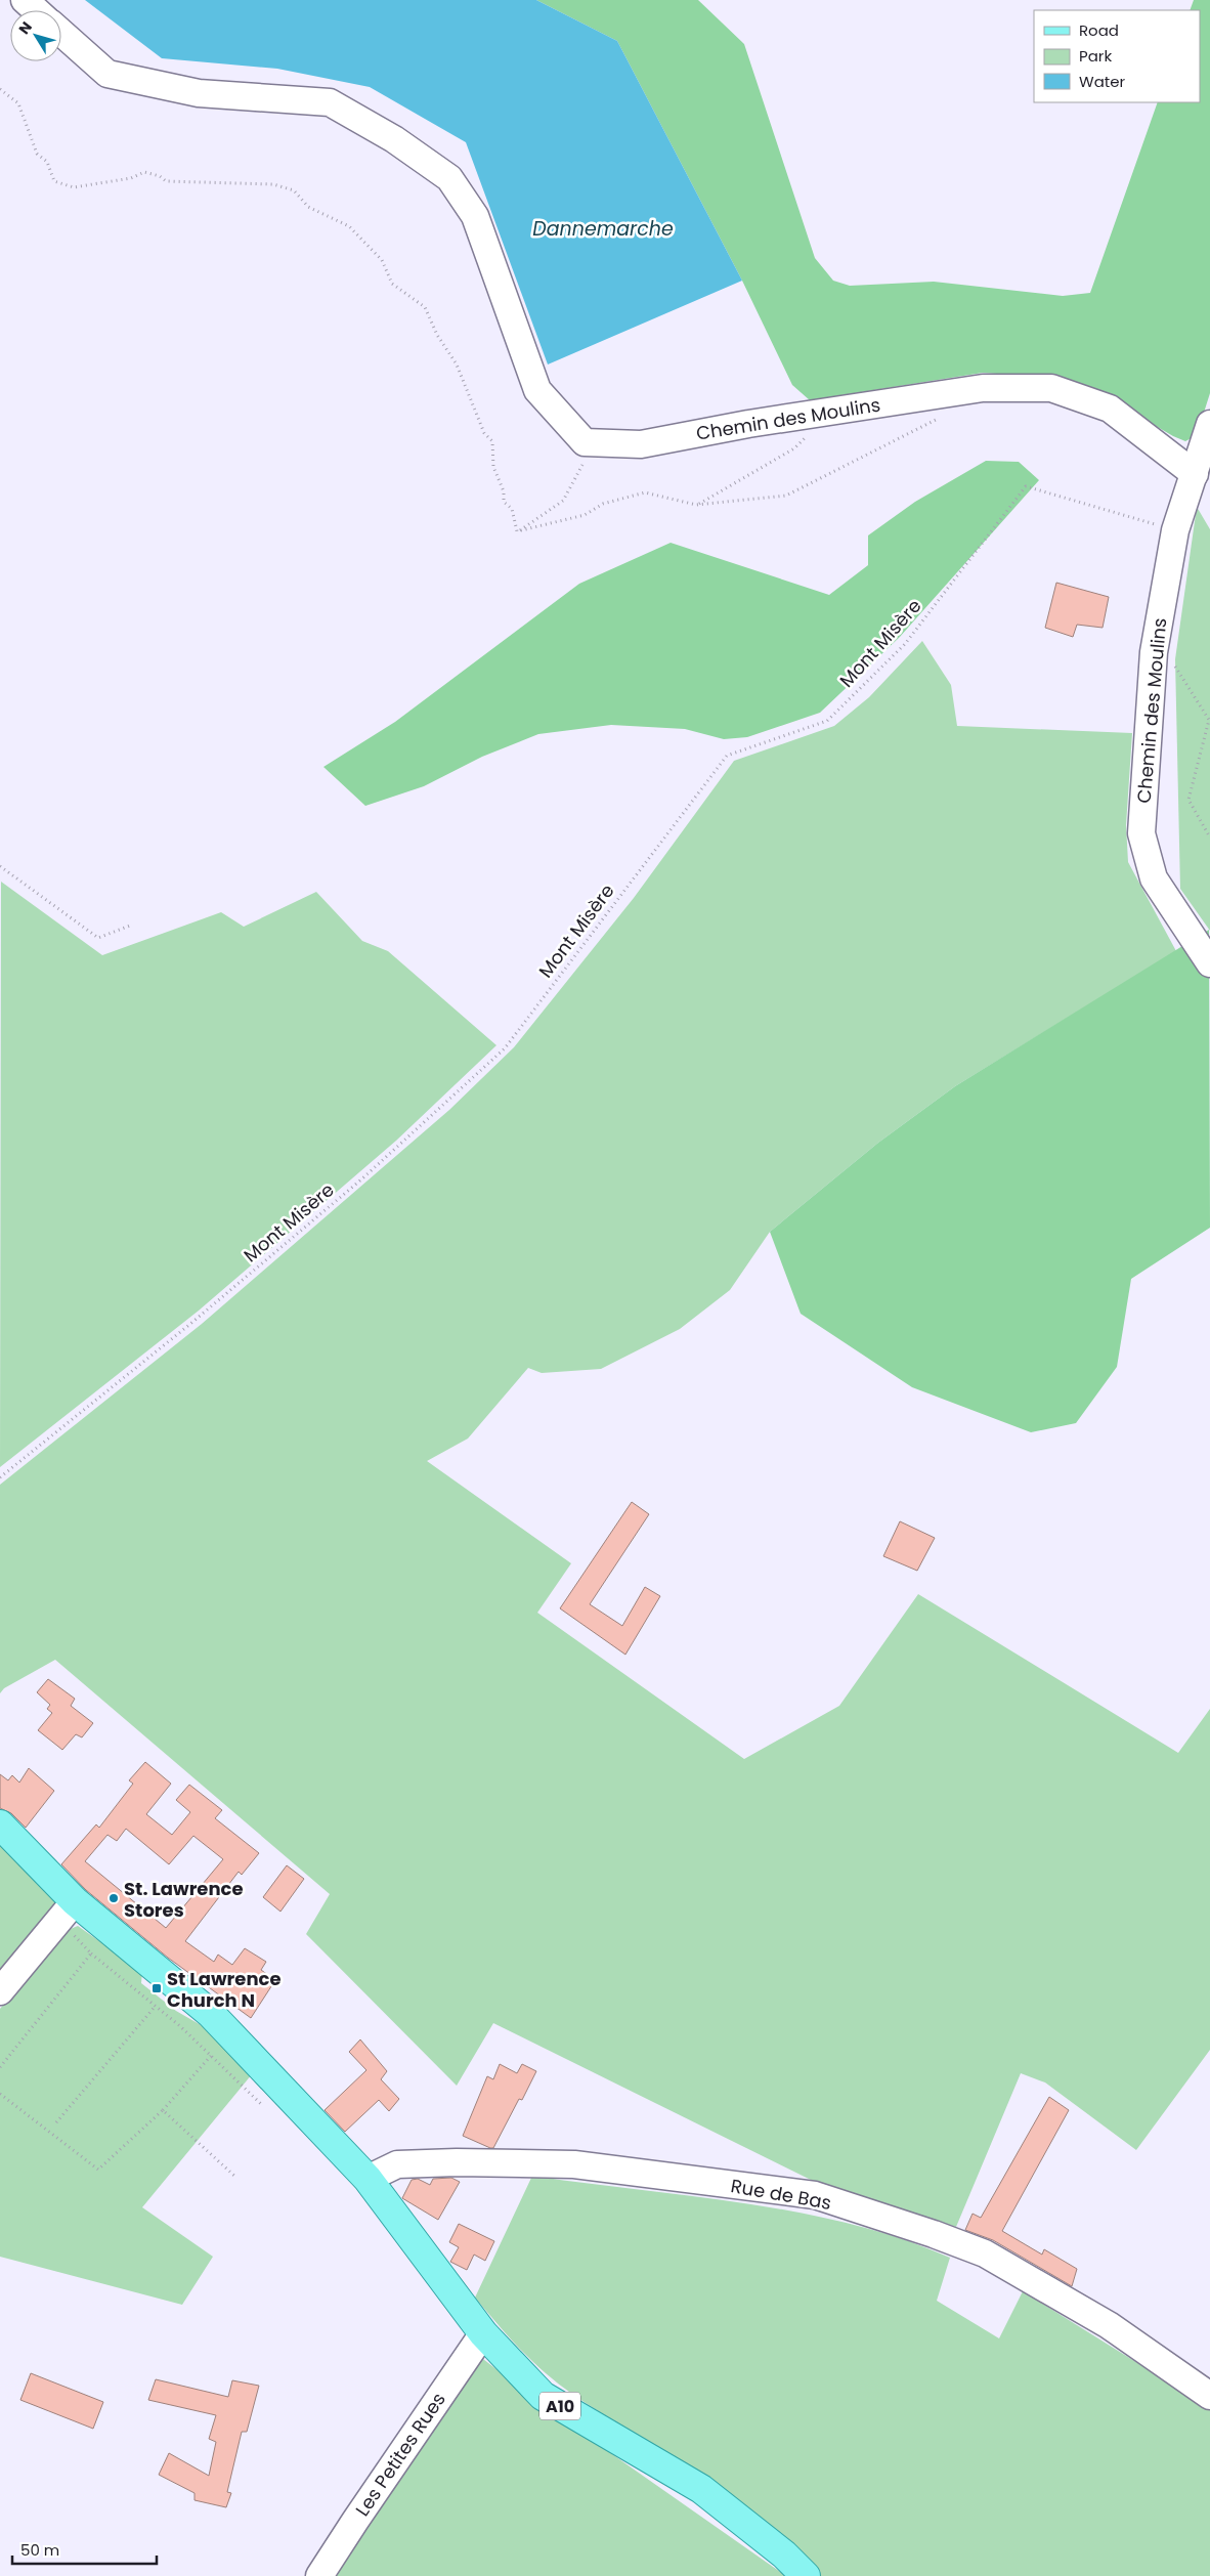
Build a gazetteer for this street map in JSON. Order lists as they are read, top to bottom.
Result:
{
  "streets": {
    "main road": ["A10"],
    "street": ["Chemin des Moulins", "Rue de Bas", "Les Petites Rues"],
    "path": ["Mont Misère"]
  },
  "crossings": [
    ["Chemin des Moulins", "Mont Misère"],
    ["Rue de Bas", "A10"],
    ["A10", "Les Petites Rues"]
  ],
  "water": ["Dannemarche"],
  "places": {
    "other": ["St. Lawrence Stores"],
    "transit": ["St Lawrence Church N"]
  },
  "legend": ["Road", "Park", "Water"],
  "scale_bar": "50 m",
  "north": "top left"
}
